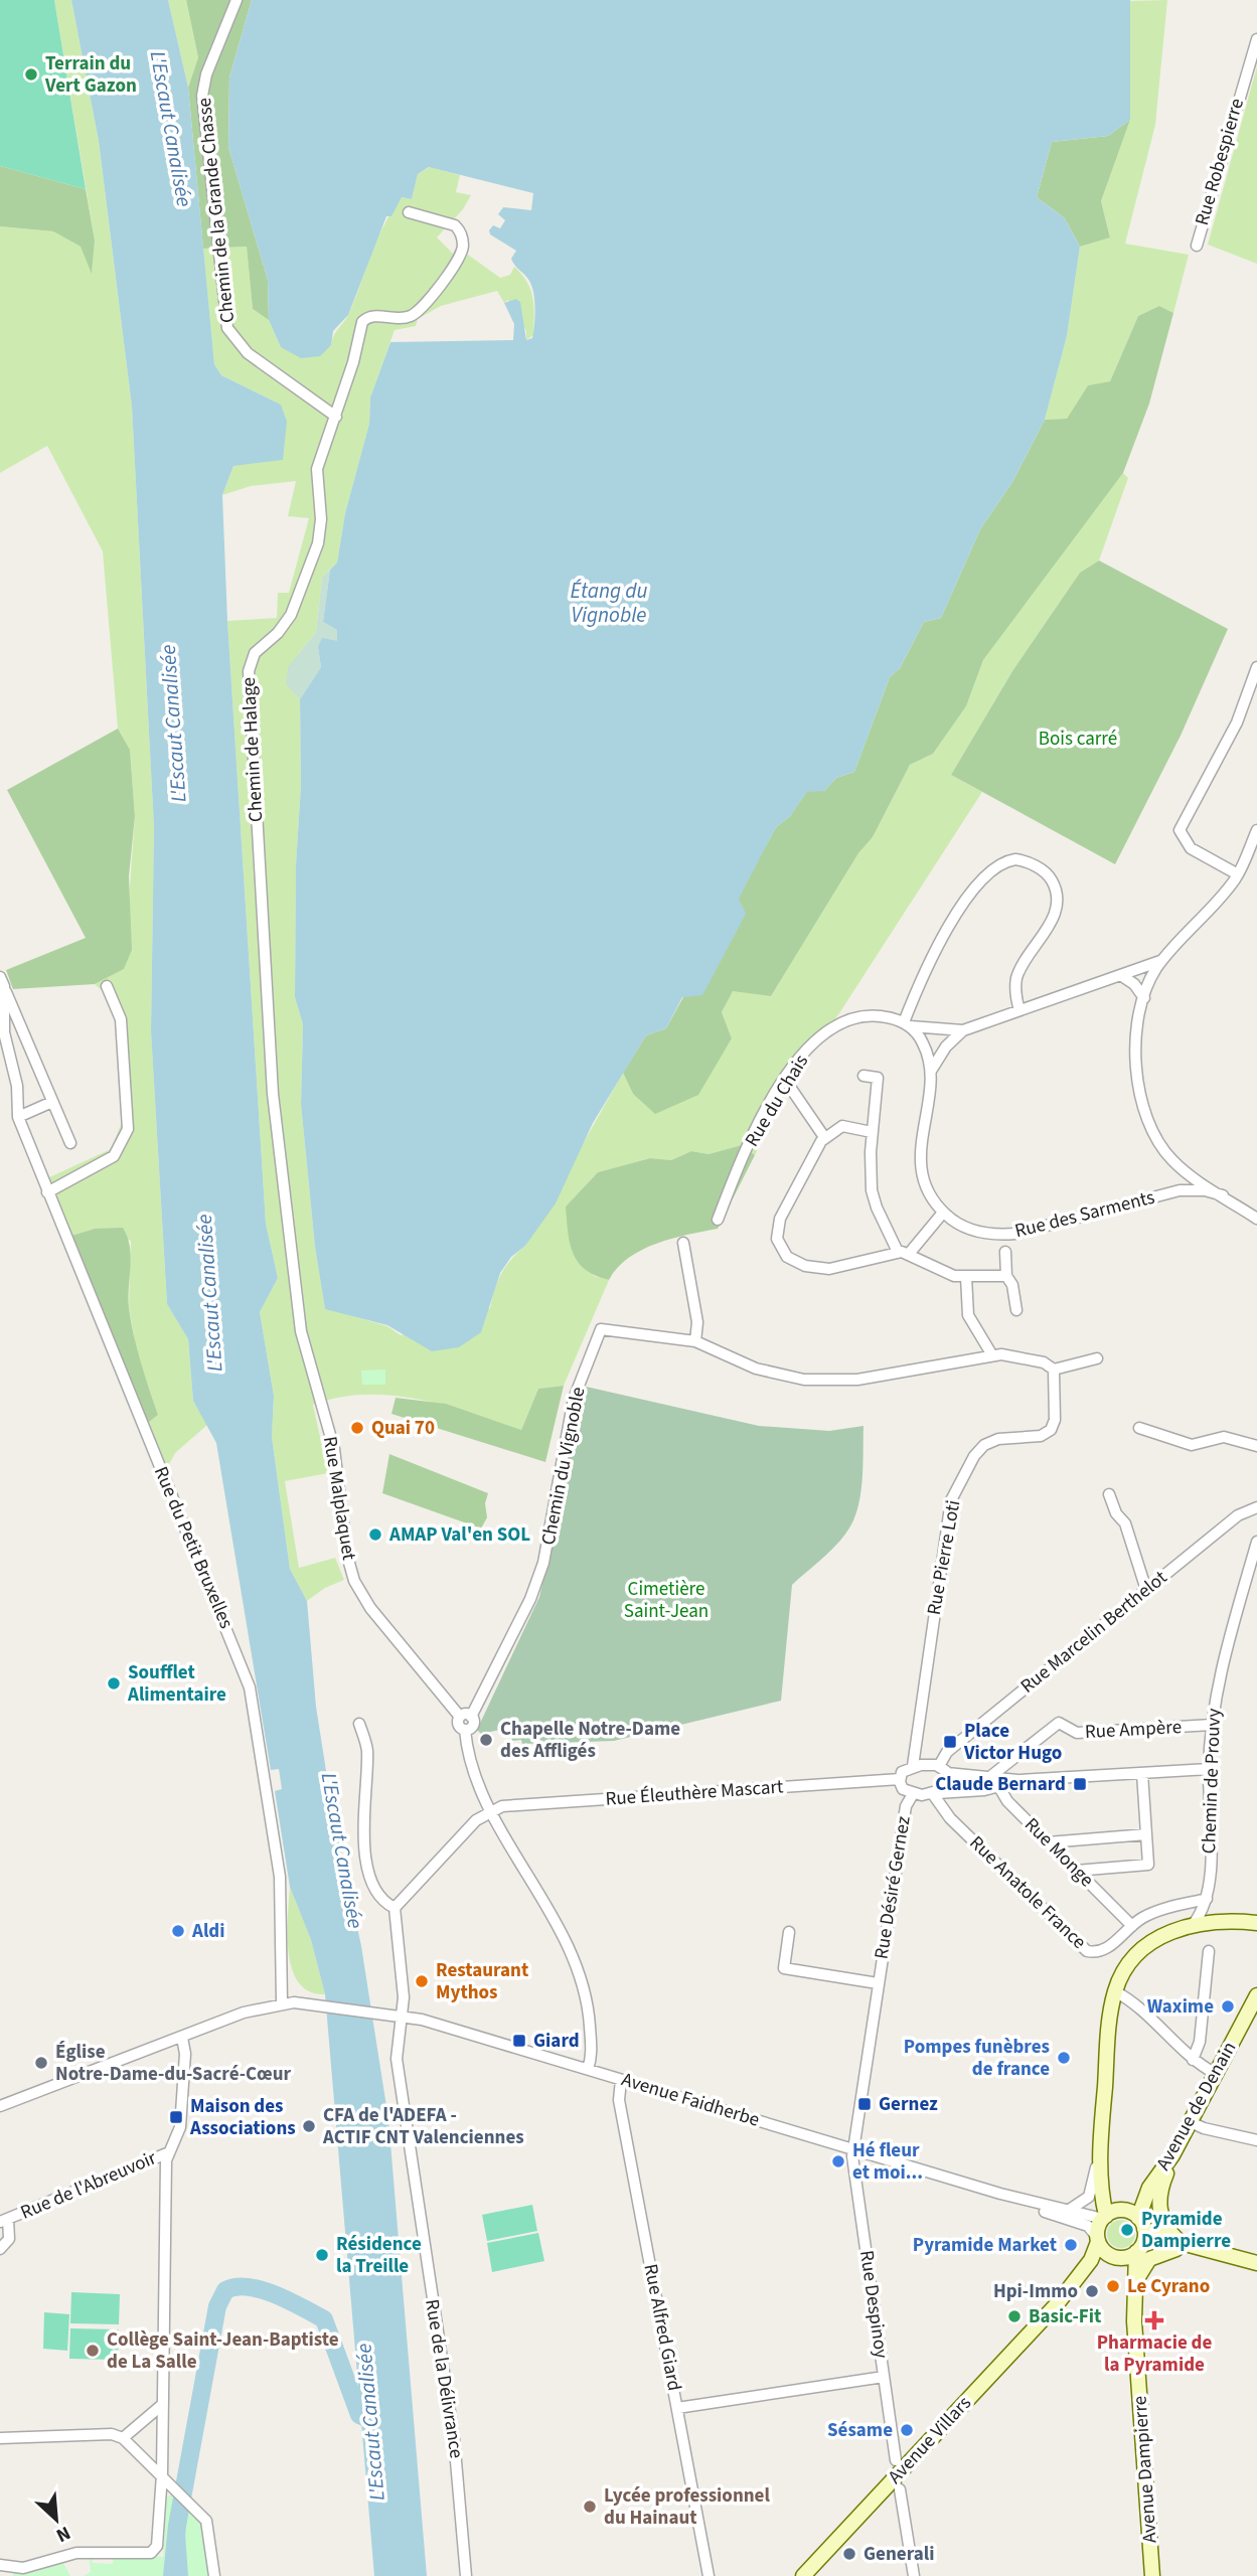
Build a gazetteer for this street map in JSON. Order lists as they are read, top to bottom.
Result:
{
  "streets": {
    "main road": ["Avenue de Denain", "Avenue Villars", "Avenue Dampierre"],
    "street": [
      "Rue Robespierre",
      "Chemin de la Grande Chasse",
      "Chemin de Halage",
      "Rue du Chais",
      "Rue des Sarments",
      "Chemin du Vignoble",
      "Rue Malplaquet",
      "Rue du Petit Bruxelles",
      "Rue Pierre Loti",
      "Rue Marcelin Berthelot",
      "Rue Ampère",
      "Chemin de Prouvy",
      "Rue Éleuthère Mascart",
      "Rue Monge",
      "Rue Désiré Gernez",
      "Rue Anatole France",
      "Avenue Faidherbe",
      "Rue de l'Abreuvoir",
      "Rue Despinoy",
      "Rue Alfred Giard",
      "Rue de la Délivrance"
    ]
  },
  "crossings": [
    ["Chemin de la Grande Chasse", "Chemin de Halage"],
    ["Chemin de Halage", "Rue Malplaquet"],
    ["Rue du Chais", "Rue des Sarments"],
    ["Chemin du Vignoble", "Rue Malplaquet"],
    ["Chemin du Vignoble", "Rue Éleuthère Mascart"],
    ["Rue du Petit Bruxelles", "Avenue Faidherbe"],
    ["Rue Ampère", "Chemin de Prouvy"],
    ["Rue Ampère", "Rue Monge"],
    ["Rue Monge", "Rue Anatole France"],
    ["Rue Désiré Gernez", "Avenue Faidherbe"],
    ["Rue Désiré Gernez", "Rue Despinoy"],
    ["Avenue Faidherbe", "Avenue de Denain"],
    ["Avenue Faidherbe", "Rue Despinoy"],
    ["Avenue Faidherbe", "Rue Alfred Giard"],
    ["Avenue Faidherbe", "Rue de la Délivrance"],
    ["Avenue Faidherbe", "Avenue Villars"],
    ["Avenue Faidherbe", "Avenue Dampierre"],
    ["Avenue de Denain", "Avenue Villars"],
    ["Avenue de Denain", "Avenue Dampierre"],
    ["Avenue Villars", "Avenue Dampierre"]
  ],
  "water": ["L'Escaut Canalisée", "Étang du Vignoble"],
  "parks": ["Bois carré", "Cimetière Saint-Jean"],
  "places": {
    "other": [
      "Terrain du Vert Gazon",
      "Quai 70",
      "AMAP Val'en SOL",
      "Soufflet Alimentaire",
      "Chapelle Notre-Dame des Affligés",
      "Aldi",
      "Restaurant Mythos",
      "Waxime",
      "Pompes funèbres de france",
      "Église Notre-Dame-du-Sacré-Cœur",
      "CFA de l'ADEFA - ACTIF CNT Valenciennes",
      "Hé fleur et moi...",
      "Pyramide Dampierre",
      "Pyramide Market",
      "Résidence la Treille",
      "Le Cyrano",
      "Hpi-Immo",
      "Basic-Fit",
      "Collège Saint-Jean-Baptiste de La Salle",
      "Sésame",
      "Lycée professionnel du Hainaut",
      "Generali"
    ],
    "transit": [
      "Place Victor Hugo",
      "Claude Bernard",
      "Giard",
      "Gernez",
      "Maison des Associations"
    ],
    "health": ["Pharmacie de la Pyramide"]
  },
  "north": "bottom right"
}
